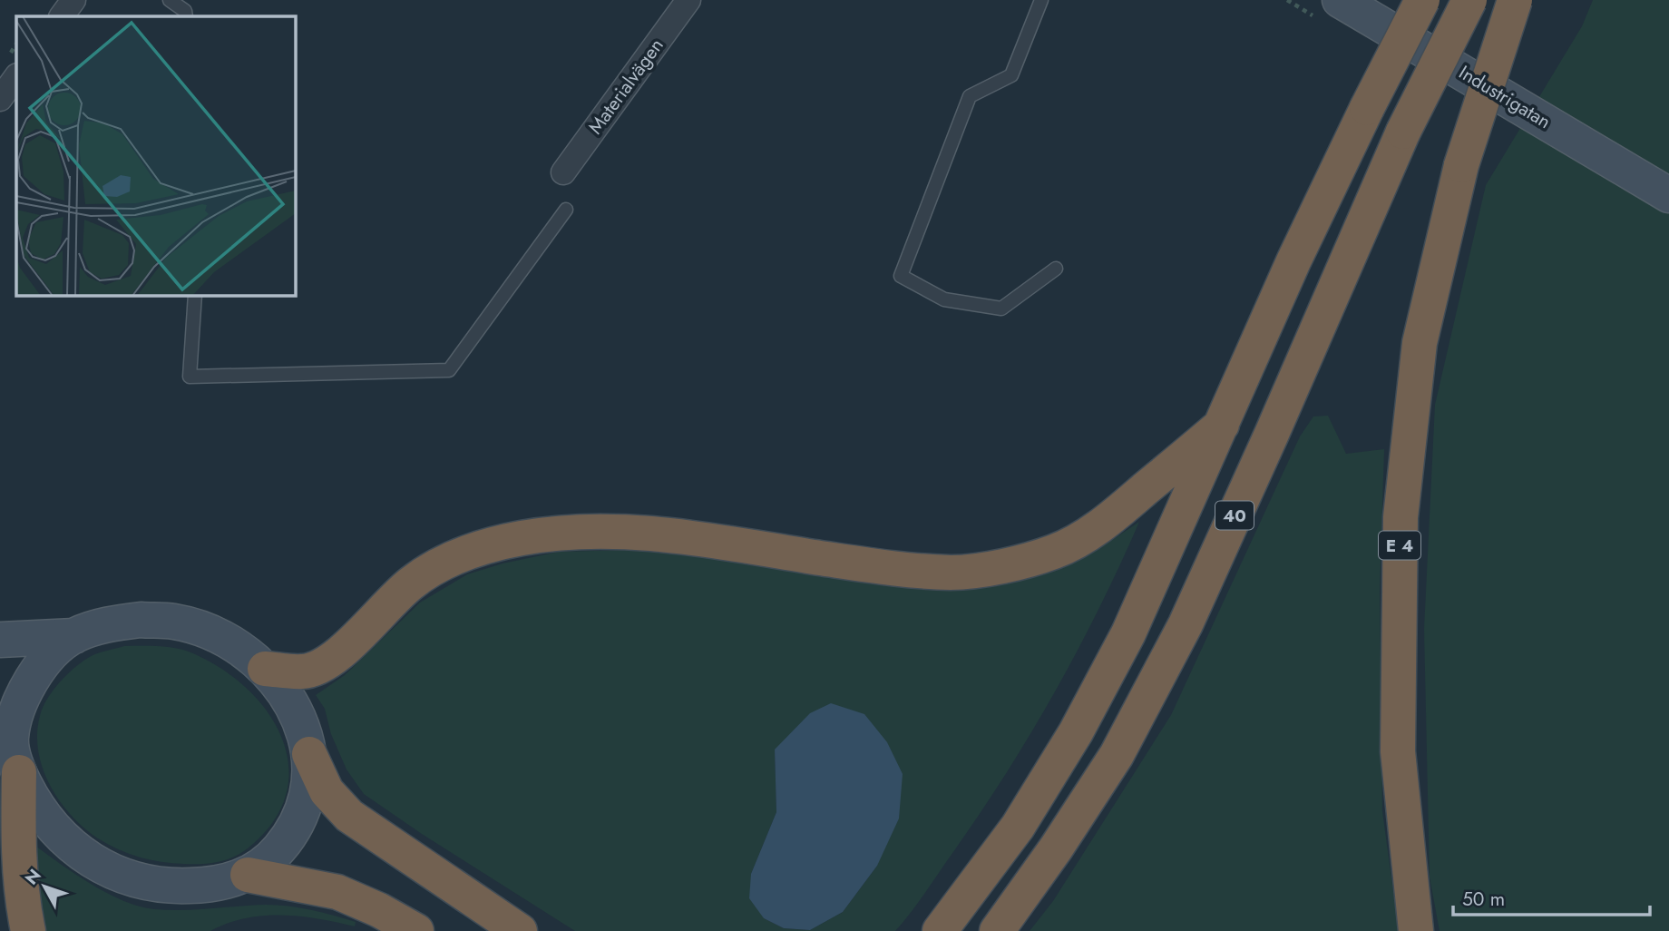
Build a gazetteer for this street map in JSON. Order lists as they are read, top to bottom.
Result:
{
  "streets": {
    "highway": ["40", "E 4"],
    "main road": ["Industrigatan"],
    "street": ["Materialvägen"]
  },
  "scale_bar": "50 m",
  "north": "top left"
}
